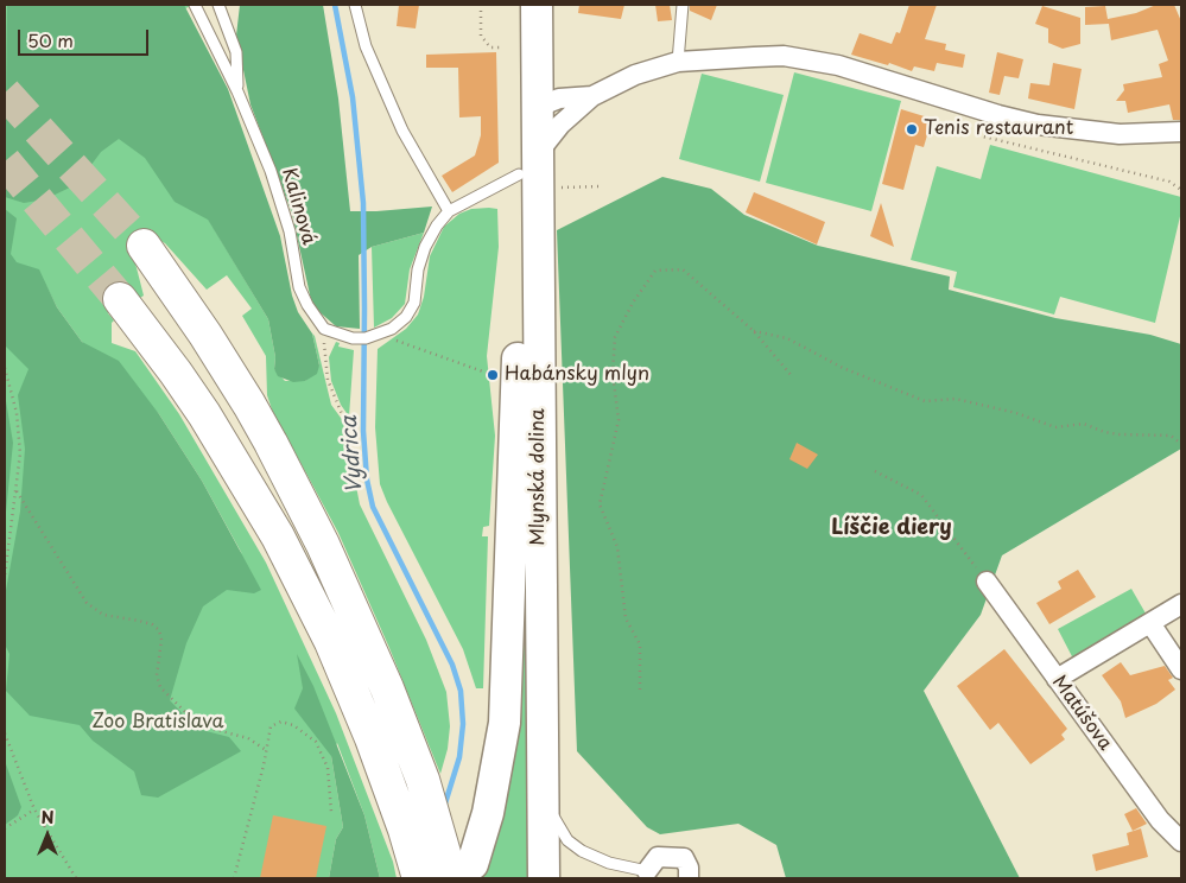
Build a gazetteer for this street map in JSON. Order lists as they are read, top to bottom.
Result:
{
  "streets": {
    "main road": ["Mlynská dolina"],
    "street": ["Matúšova"],
    "lane": ["Kalinová"]
  },
  "districts": ["Líščie diery"],
  "water": ["Vydrica"],
  "parks": ["Zoo Bratislava"],
  "places": ["Tenis restaurant", "Habánsky mlyn"],
  "scale_bar": "50 m",
  "north": "top"
}
